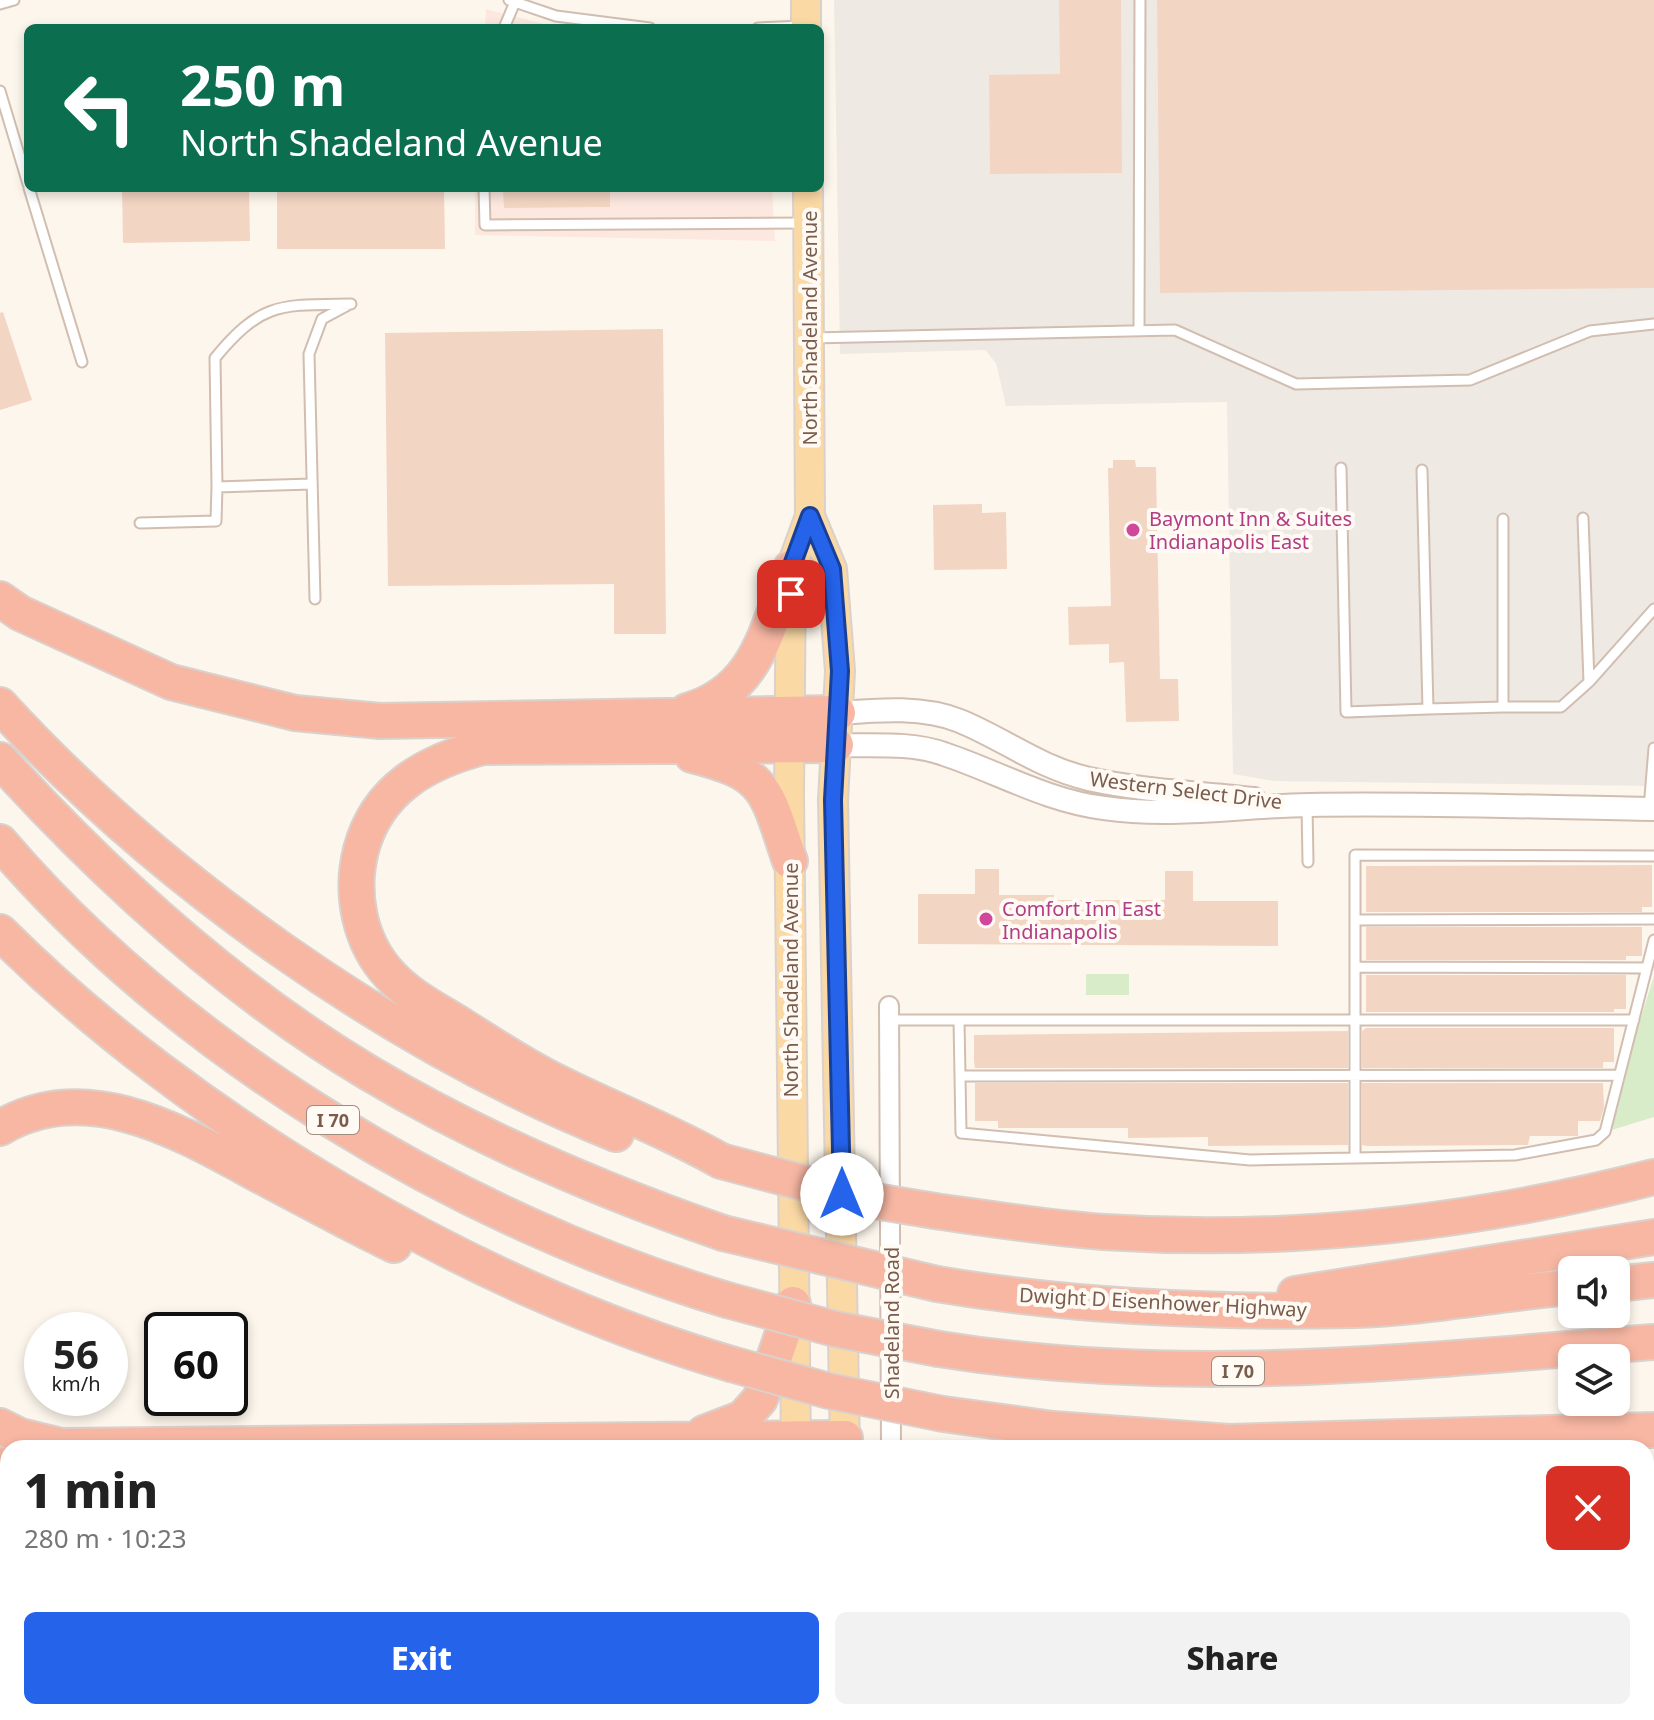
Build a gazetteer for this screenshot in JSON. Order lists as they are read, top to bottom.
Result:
{
  "streets": {
    "highway": ["I 70", "Dwight D Eisenhower Highway"],
    "main road": ["North Shadeland Avenue"],
    "street": ["Western Select Drive", "Shadeland Road"]
  },
  "crossings": [
    ["North Shadeland Avenue", "Western Select Drive"]
  ],
  "places": ["Baymont Inn & Suites Indianapolis East", "Comfort Inn East Indianapolis"],
  "page": {
    "turn": ["250 m", "North Shadeland Avenue"],
    "speed": "56 km/h",
    "limit": "60",
    "heading": ["1 min", "280 m · 10:23"],
    "buttons": ["Exit", "Share"]
  }
}
